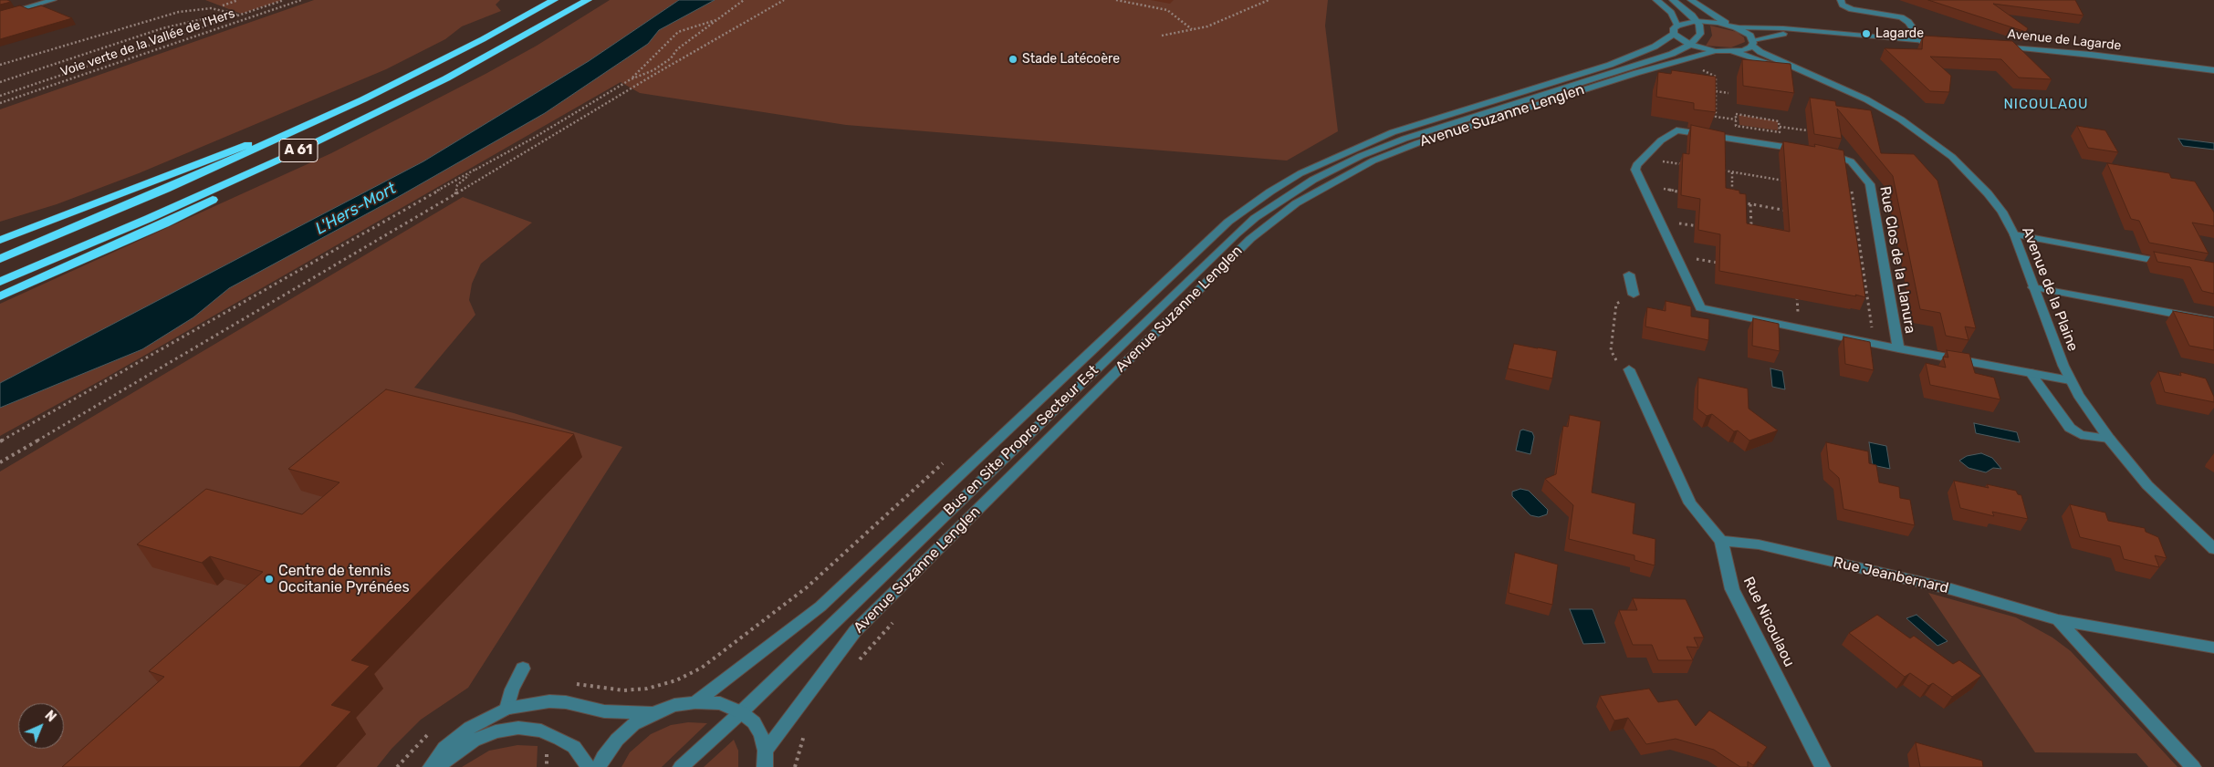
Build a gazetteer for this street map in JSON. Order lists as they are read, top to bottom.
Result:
{
  "streets": {
    "highway": ["A 61"],
    "street": [
      "Avenue de Lagarde",
      "Avenue Suzanne Lenglen",
      "Rue Clos de la Llanura",
      "Avenue de la Plaine",
      "Bus en Site Propre Secteur Est",
      "Rue Jeanbernard",
      "Rue Nicoulaou"
    ],
    "path": ["Voie verte de la Vallée de l'Hers"]
  },
  "crossings": [
    ["Rue Jeanbernard", "Rue Nicoulaou"]
  ],
  "districts": ["NICOULAOU"],
  "water": ["L'Hers-Mort"],
  "places": ["Lagarde", "Stade Latécoère", "Centre de tennis Occitanie Pyrénées"],
  "north": "top right"
}
